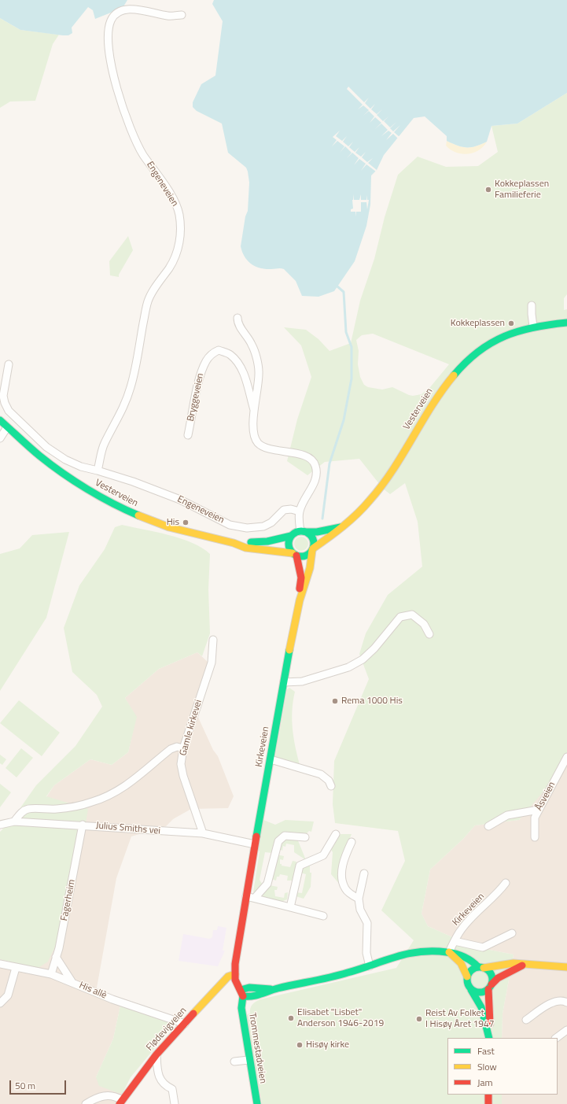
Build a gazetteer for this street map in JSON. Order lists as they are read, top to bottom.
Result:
{
  "streets": {
    "main road": [
      "Vesterveien",
      "Kirkeveien",
      "Flødevigveien",
      "Trommestadveien"
    ],
    "street": [
      "Engeneveien",
      "Bryggeveien",
      "Gamle kirkevei",
      "Åsveien",
      "Julius Smiths vei",
      "Fagerheim",
      "His allè"
    ]
  },
  "crossings": [
    ["Engeneveien", "Bryggeveien"],
    ["Bryggeveien", "Vesterveien"],
    ["Bryggeveien", "Kirkeveien"],
    ["Vesterveien", "Kirkeveien"],
    ["Gamle kirkevei", "Julius Smiths vei"],
    ["Kirkeveien", "Julius Smiths vei"],
    ["Kirkeveien", "Flødevigveien"],
    ["Kirkeveien", "Trommestadveien"],
    ["Julius Smiths vei", "Fagerheim"],
    ["Fagerheim", "His allè"],
    ["His allè", "Flødevigveien"]
  ],
  "places": [
    "Kokkeplassen Familieferie",
    "Kokkeplassen",
    "His",
    "Rema 1000 His",
    "Elisabet \"Lisbet\" Anderson 1946-2019",
    "Reist Av Folket I Hisøy Året 1947",
    "Hisøy kirke"
  ],
  "legend": ["Fast", "Slow", "Jam"],
  "scale_bar": "50 m"
}
